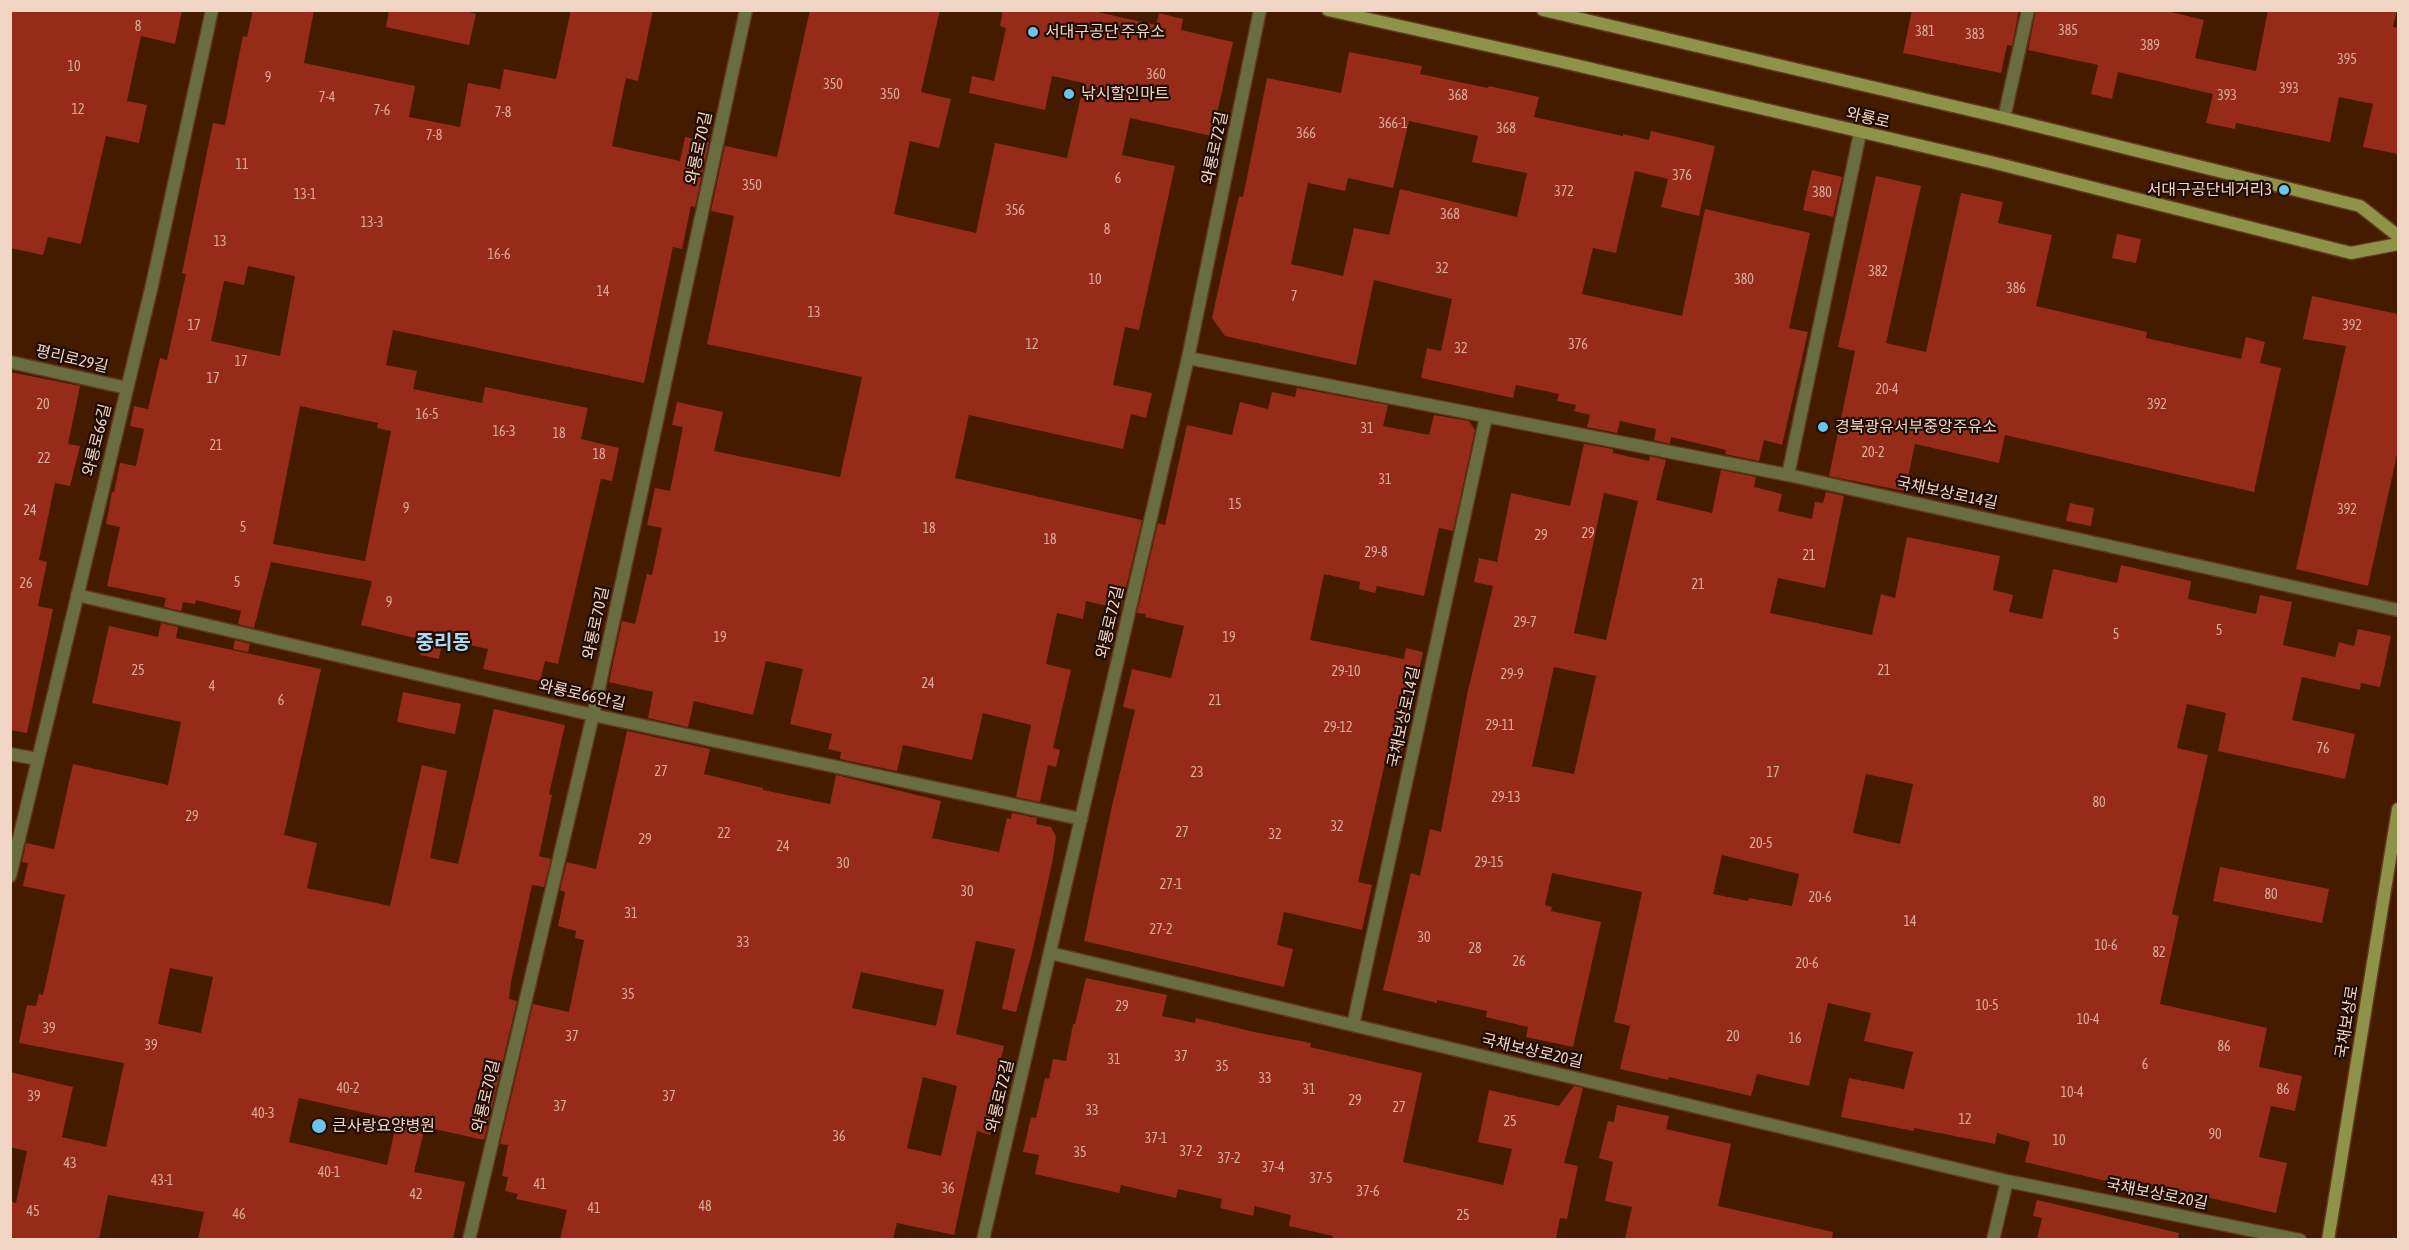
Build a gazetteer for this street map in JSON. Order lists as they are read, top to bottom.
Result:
{
  "streets": {
    "main road": ["와룡로", "국채보상로"],
    "street": [
      "와룡로70길",
      "와룡로72길",
      "평리로29길",
      "와룡로66길",
      "국채보상로14길",
      "와룡로66안길",
      "국채보상로20길"
    ]
  },
  "crossings": [
    ["와룡로70길", "와룡로66안길"],
    ["와룡로72길", "국채보상로14길"],
    ["와룡로72길", "와룡로66안길"],
    ["와룡로72길", "국채보상로20길"],
    ["평리로29길", "와룡로66길"],
    ["와룡로66길", "와룡로66안길"],
    ["국채보상로14길", "국채보상로20길"]
  ],
  "districts": ["중리동"],
  "places": [
    "서대구공단 주유소",
    "낚시할인마트",
    "서대구공단네거리3",
    "경북광유서부중앙주유소",
    "큰사랑요양병원"
  ],
  "house_numbers": [
    "8",
    "385",
    "381",
    "383",
    "389",
    "395",
    "10",
    "360",
    "9",
    "350",
    "393",
    "350",
    "368",
    "393",
    "7-4",
    "12",
    "7-6",
    "7-8",
    "366-1",
    "368",
    "366",
    "7-8",
    "11",
    "376",
    "6",
    "350",
    "372",
    "380",
    "13-1",
    "356",
    "368",
    "13-3",
    "8",
    "13",
    "16-6",
    "32",
    "382",
    "10",
    "380",
    "386",
    "14",
    "7",
    "13",
    "17",
    "392",
    "12",
    "376",
    "32",
    "17",
    "17",
    "20-4",
    "20",
    "392",
    "16-5",
    "31",
    "16-3",
    "18",
    "21",
    "20-2",
    "18",
    "22",
    "31",
    "15",
    "9",
    "392",
    "24",
    "5",
    "18",
    "29",
    "29",
    "18",
    "29-8",
    "21",
    "5",
    "26",
    "21",
    "9",
    "29-7",
    "5",
    "5",
    "19",
    "19",
    "25",
    "21",
    "29-10",
    "29-9",
    "24",
    "4",
    "6",
    "21",
    "29-11",
    "29-12",
    "76",
    "27",
    "23",
    "17",
    "29-13",
    "80",
    "29",
    "32",
    "27",
    "22",
    "32",
    "29",
    "20-5",
    "24",
    "29-15",
    "30",
    "27-1",
    "30",
    "80",
    "20-6",
    "31",
    "14",
    "27-2",
    "30",
    "33",
    "10-6",
    "28",
    "82",
    "26",
    "20-6",
    "35",
    "10-5",
    "29",
    "10-4",
    "39",
    "37",
    "20",
    "16",
    "39",
    "86",
    "37",
    "31",
    "6",
    "35",
    "33",
    "40-2",
    "31",
    "86",
    "10-4",
    "39",
    "37",
    "29",
    "37",
    "27",
    "33",
    "40-3",
    "12",
    "25",
    "90",
    "36",
    "37-1",
    "10",
    "37-2",
    "35",
    "37-2",
    "43",
    "37-4",
    "40-1",
    "37-5",
    "43-1",
    "41",
    "36",
    "37-6",
    "42",
    "48",
    "41",
    "45",
    "46",
    "25"
  ]
}
